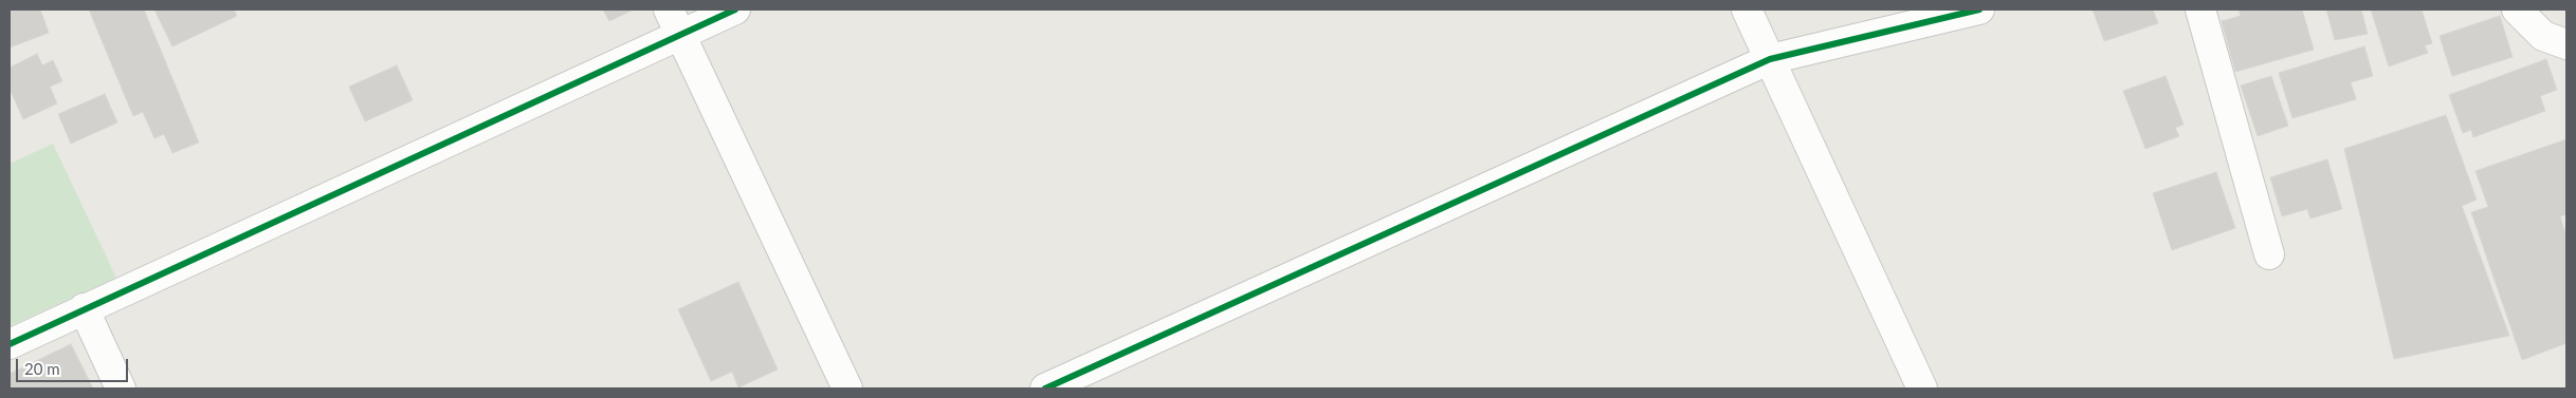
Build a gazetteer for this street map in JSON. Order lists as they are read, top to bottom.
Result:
{
  "scale_bar": "20 m"
}
